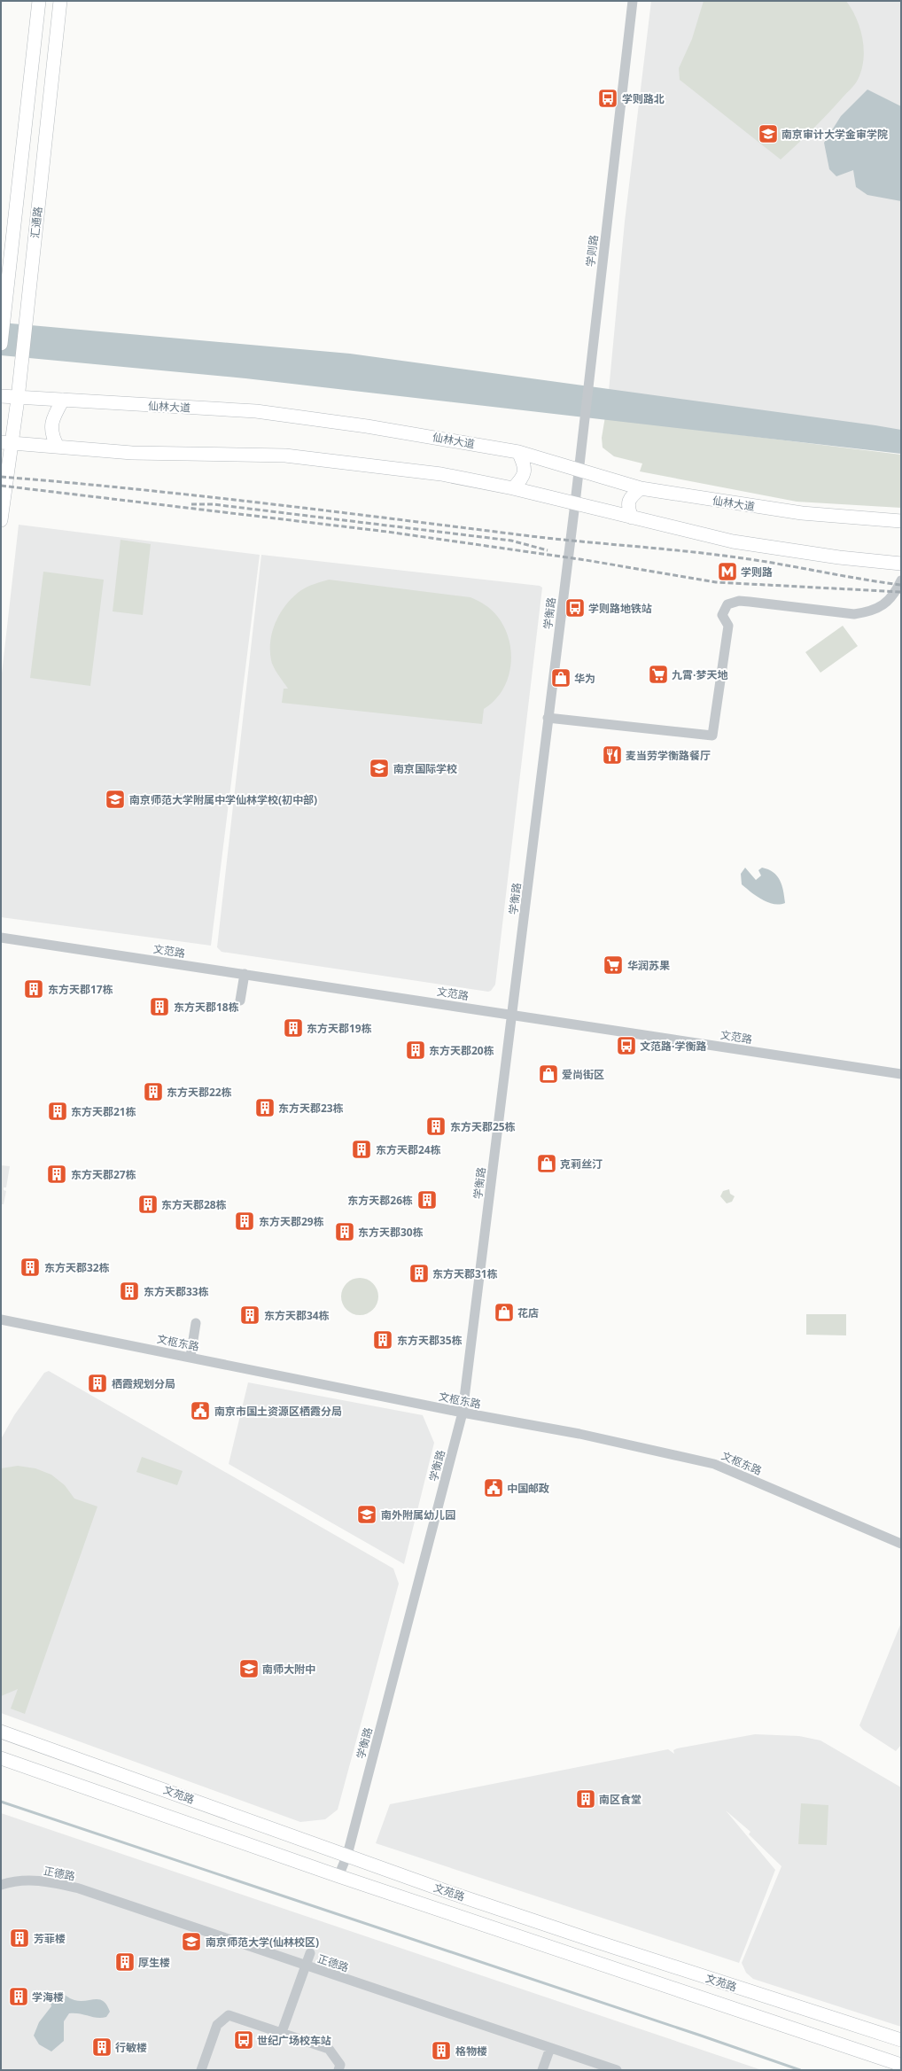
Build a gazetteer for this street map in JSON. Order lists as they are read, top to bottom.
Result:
{
  "streets": {
    "main road": ["汇通路", "仙林大道", "文苑路"],
    "street": [
      "学则路",
      "学衡路",
      "文范路",
      "文枢东路",
      "正德路"
    ]
  },
  "crossings": [
    ["汇通路", "仙林大道"],
    ["学则路", "仙林大道"],
    ["学则路", "学衡路"],
    ["学衡路", "文范路"],
    ["学衡路", "文枢东路"],
    ["学衡路", "文苑路"]
  ],
  "places": {
    "bus stop": [
      "学则路北",
      "学则路地铁站",
      "文范路·学衡路",
      "世纪广场校车站"
    ],
    "school or university": [
      "南京审计大学金审学院",
      "南京国际学校",
      "南京师范大学附属中学仙林学校(初中部)",
      "南外附属幼儿园",
      "南师大附中",
      "南京师范大学(仙林校区)"
    ],
    "metro station": ["学则路"],
    "supermarket": ["九霄·梦天地", "华润苏果"],
    "shop": [
      "华为",
      "爱尚街区",
      "克莉丝汀",
      "花店"
    ],
    "restaurant": ["麦当劳学衡路餐厅"],
    "building": [
      "东方天郡17栋",
      "东方天郡18栋",
      "东方天郡19栋",
      "东方天郡20栋",
      "东方天郡22栋",
      "东方天郡23栋",
      "东方天郡21栋",
      "东方天郡25栋",
      "东方天郡24栋",
      "东方天郡27栋",
      "东方天郡26栋",
      "东方天郡28栋",
      "东方天郡29栋",
      "东方天郡30栋",
      "东方天郡32栋",
      "东方天郡31栋",
      "东方天郡33栋",
      "东方天郡34栋",
      "东方天郡35栋",
      "栖霞规划分局",
      "南区食堂",
      "芳菲楼",
      "厚生楼",
      "学海楼",
      "行敏楼",
      "格物楼"
    ],
    "public building": ["南京市国土资源区栖霞分局", "中国邮政"]
  }
}
